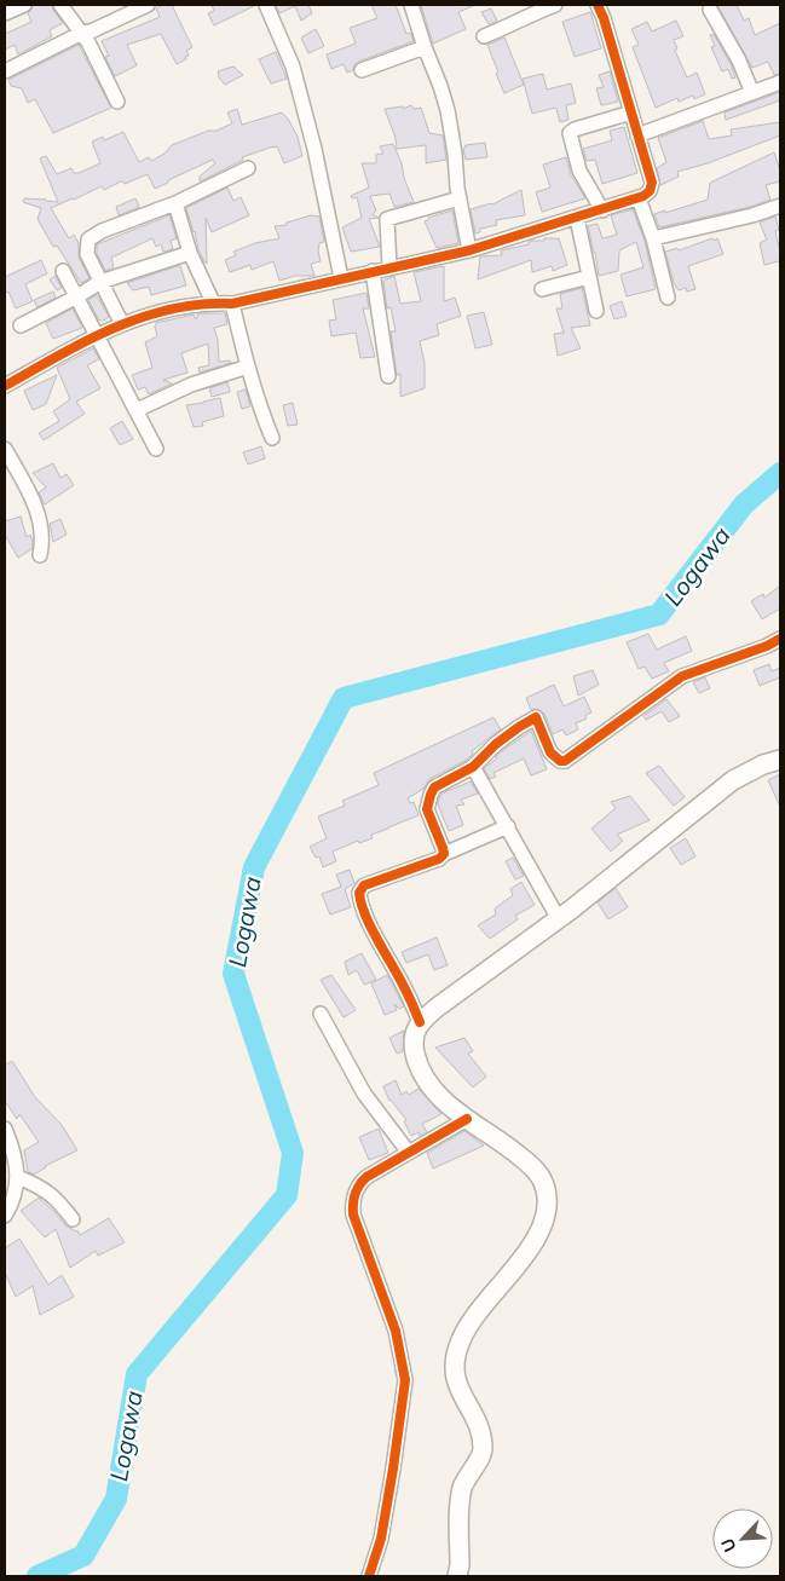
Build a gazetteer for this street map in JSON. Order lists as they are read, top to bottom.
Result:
{
  "water": ["Logawa"],
  "north": "bottom left"
}
